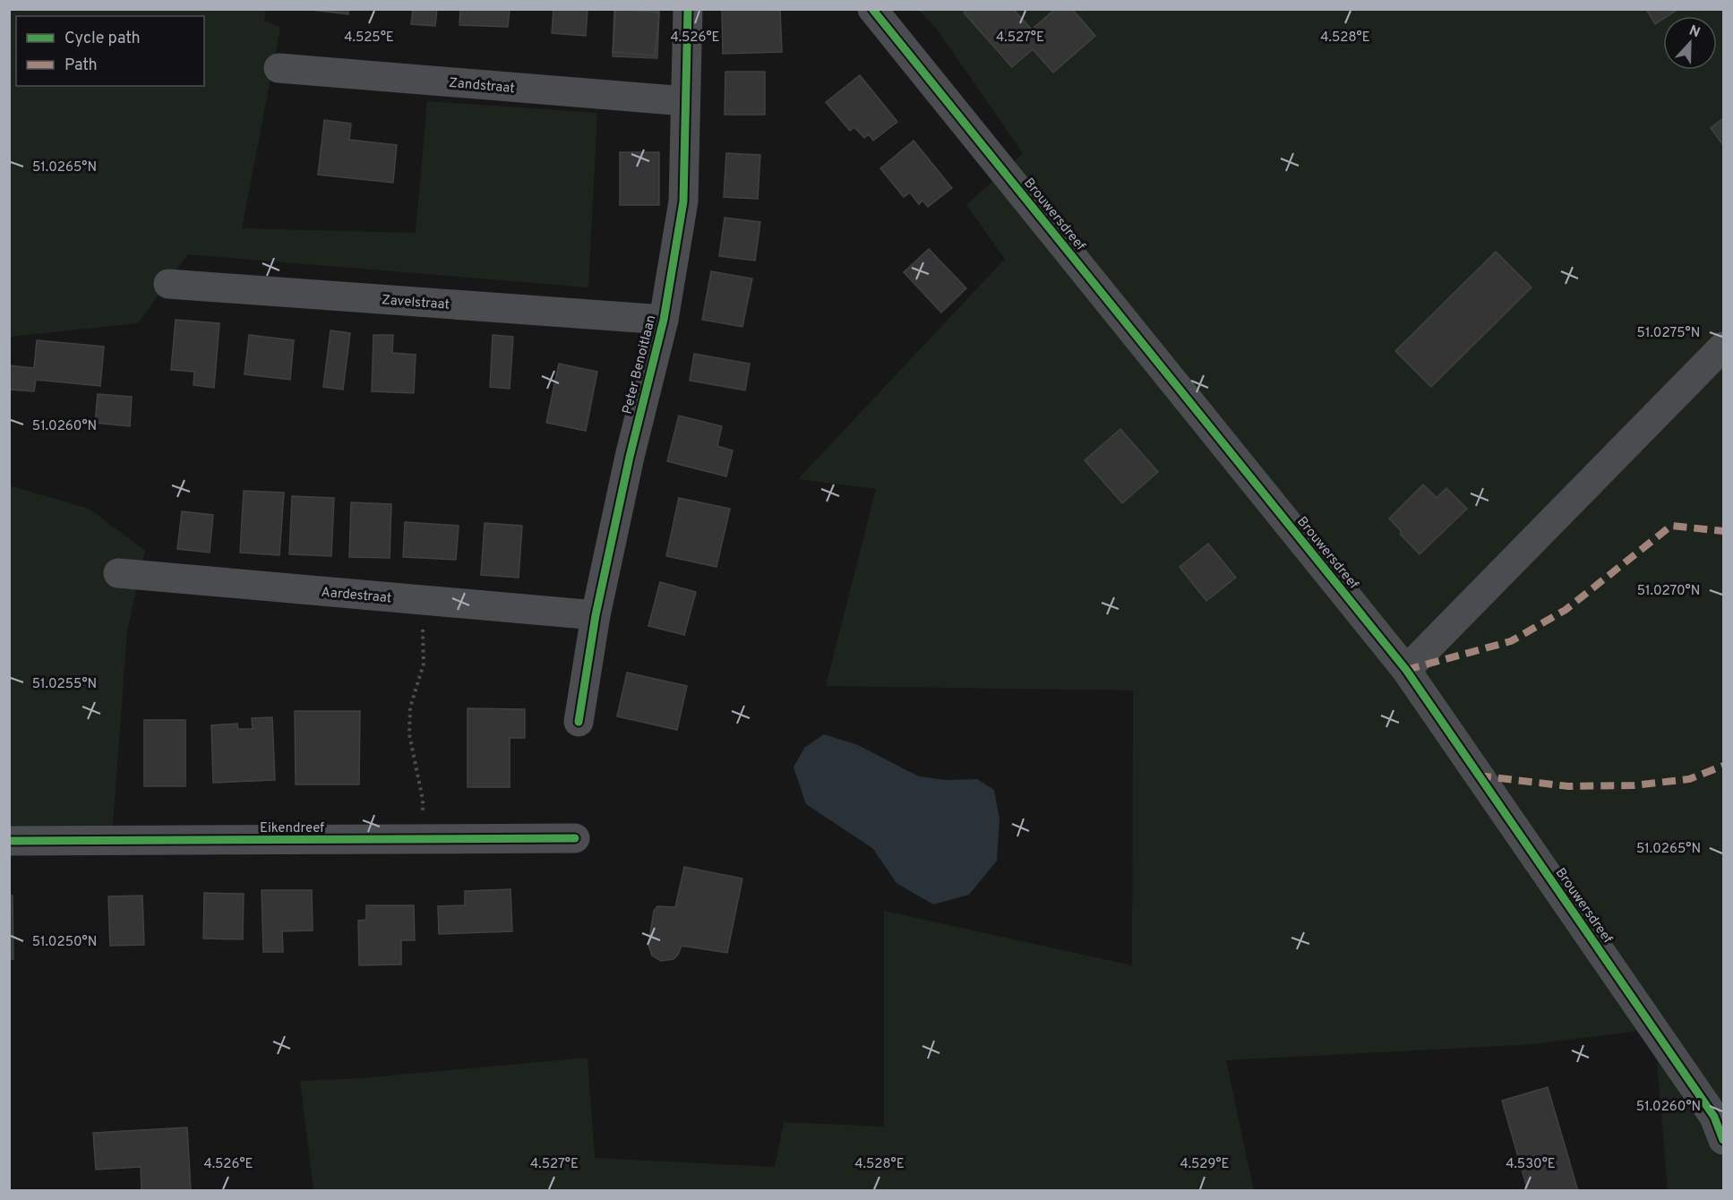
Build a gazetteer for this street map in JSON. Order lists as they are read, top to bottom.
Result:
{
  "streets": {
    "street": [
      "Zandstraat",
      "Brouwersdreef",
      "Zavelstraat",
      "Peter Benoitlaan",
      "Aardestraat",
      "Eikendreef"
    ]
  },
  "crossings": [
    ["Zandstraat", "Peter Benoitlaan"],
    ["Zavelstraat", "Peter Benoitlaan"],
    ["Peter Benoitlaan", "Aardestraat"]
  ],
  "legend": ["Cycle path", "Path"],
  "north": "top",
  "coordinates": [
    "4.525°E",
    "4.526°E",
    "4.527°E",
    "4.528°E",
    "51.0265°N",
    "51.0275°N",
    "51.0260°N",
    "51.0270°N",
    "51.0255°N",
    "51.0250°N",
    "4.529°E",
    "4.530°E"
  ]
}
